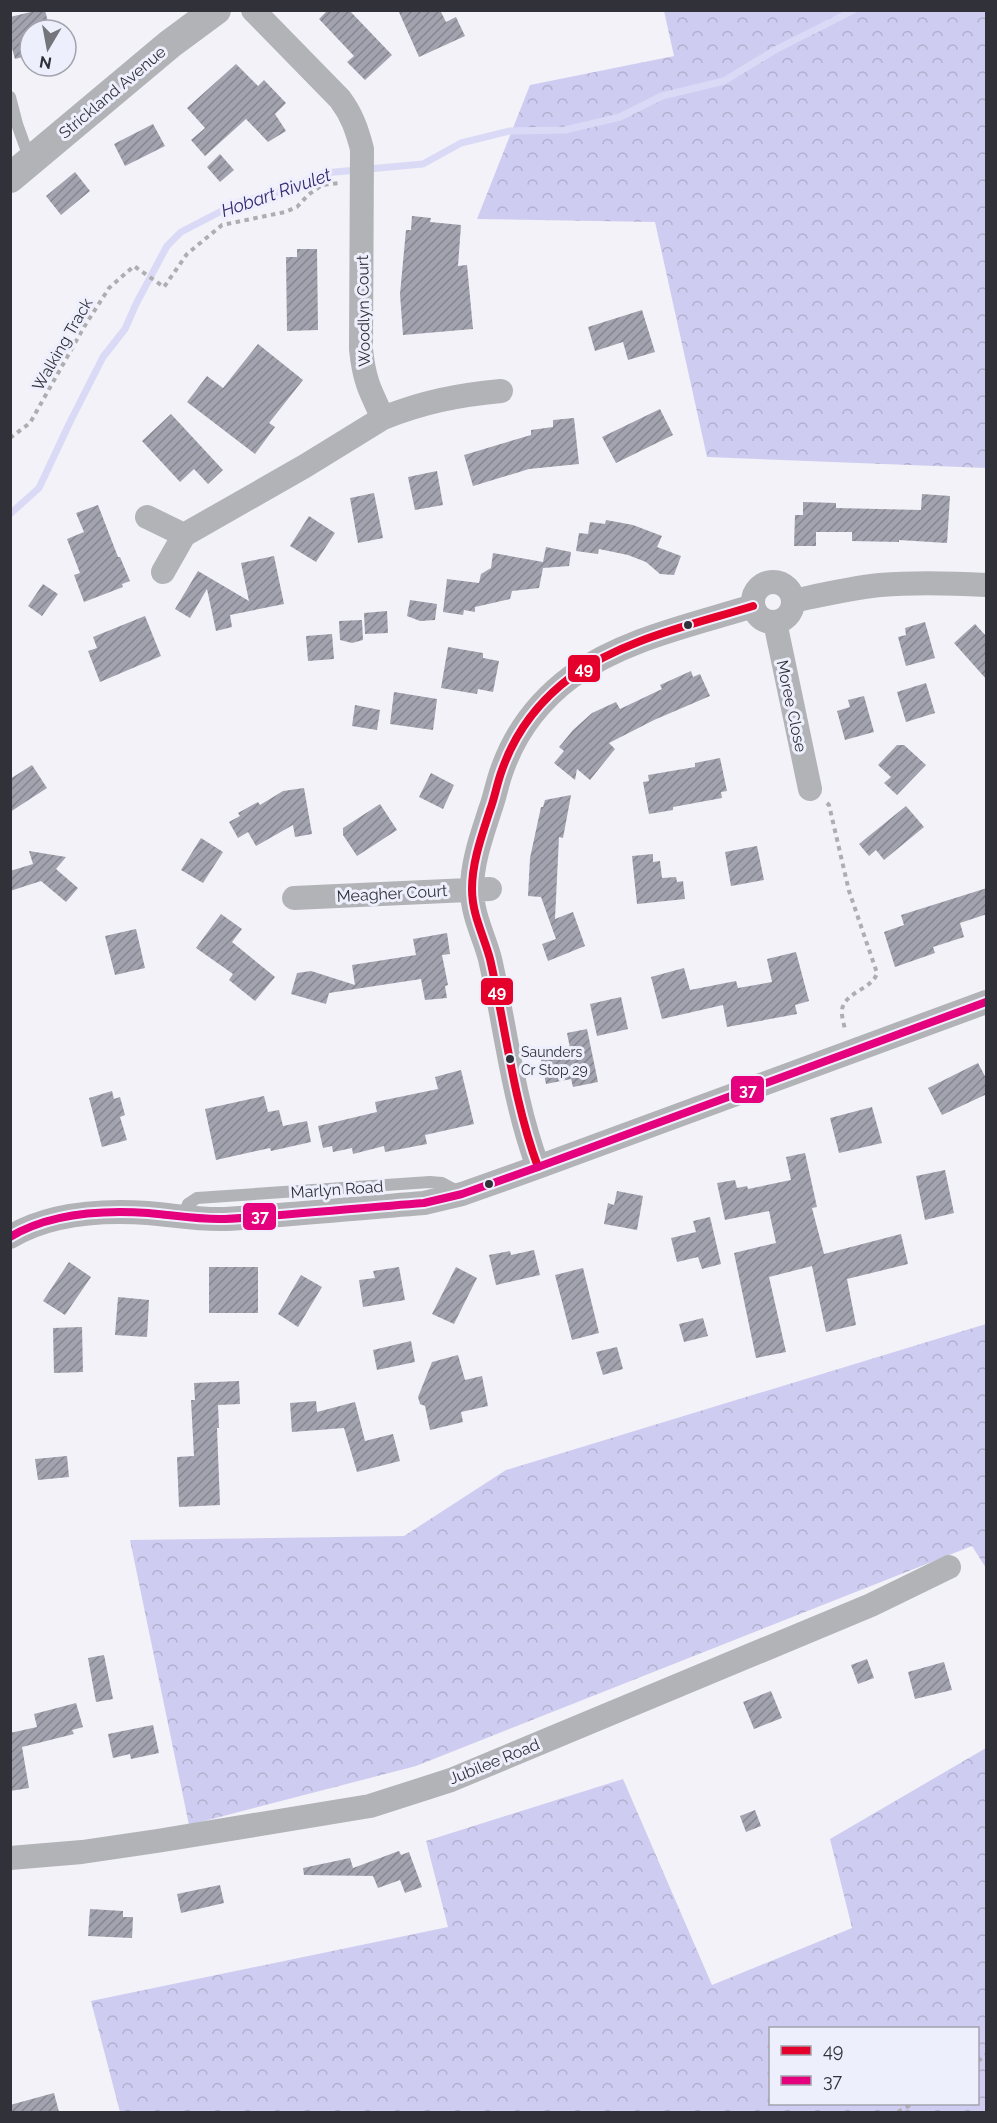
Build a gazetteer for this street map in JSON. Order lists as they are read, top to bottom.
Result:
{
  "streets": {
    "street": [
      "Strickland Avenue",
      "Woodlyn Court",
      "Moree Close",
      "Meagher Court",
      "Marlyn Road",
      "Jubilee Road"
    ],
    "path": ["Walking Track"]
  },
  "crossings": [
    ["Woodlyn Court", "Walking Track"]
  ],
  "water": ["Hobart Rivulet"],
  "places": ["Saunders Cr Stop 29"],
  "lines": ["transit line 49", "transit line 37"],
  "legend": ["49", "37"],
  "north": "bottom"
}
